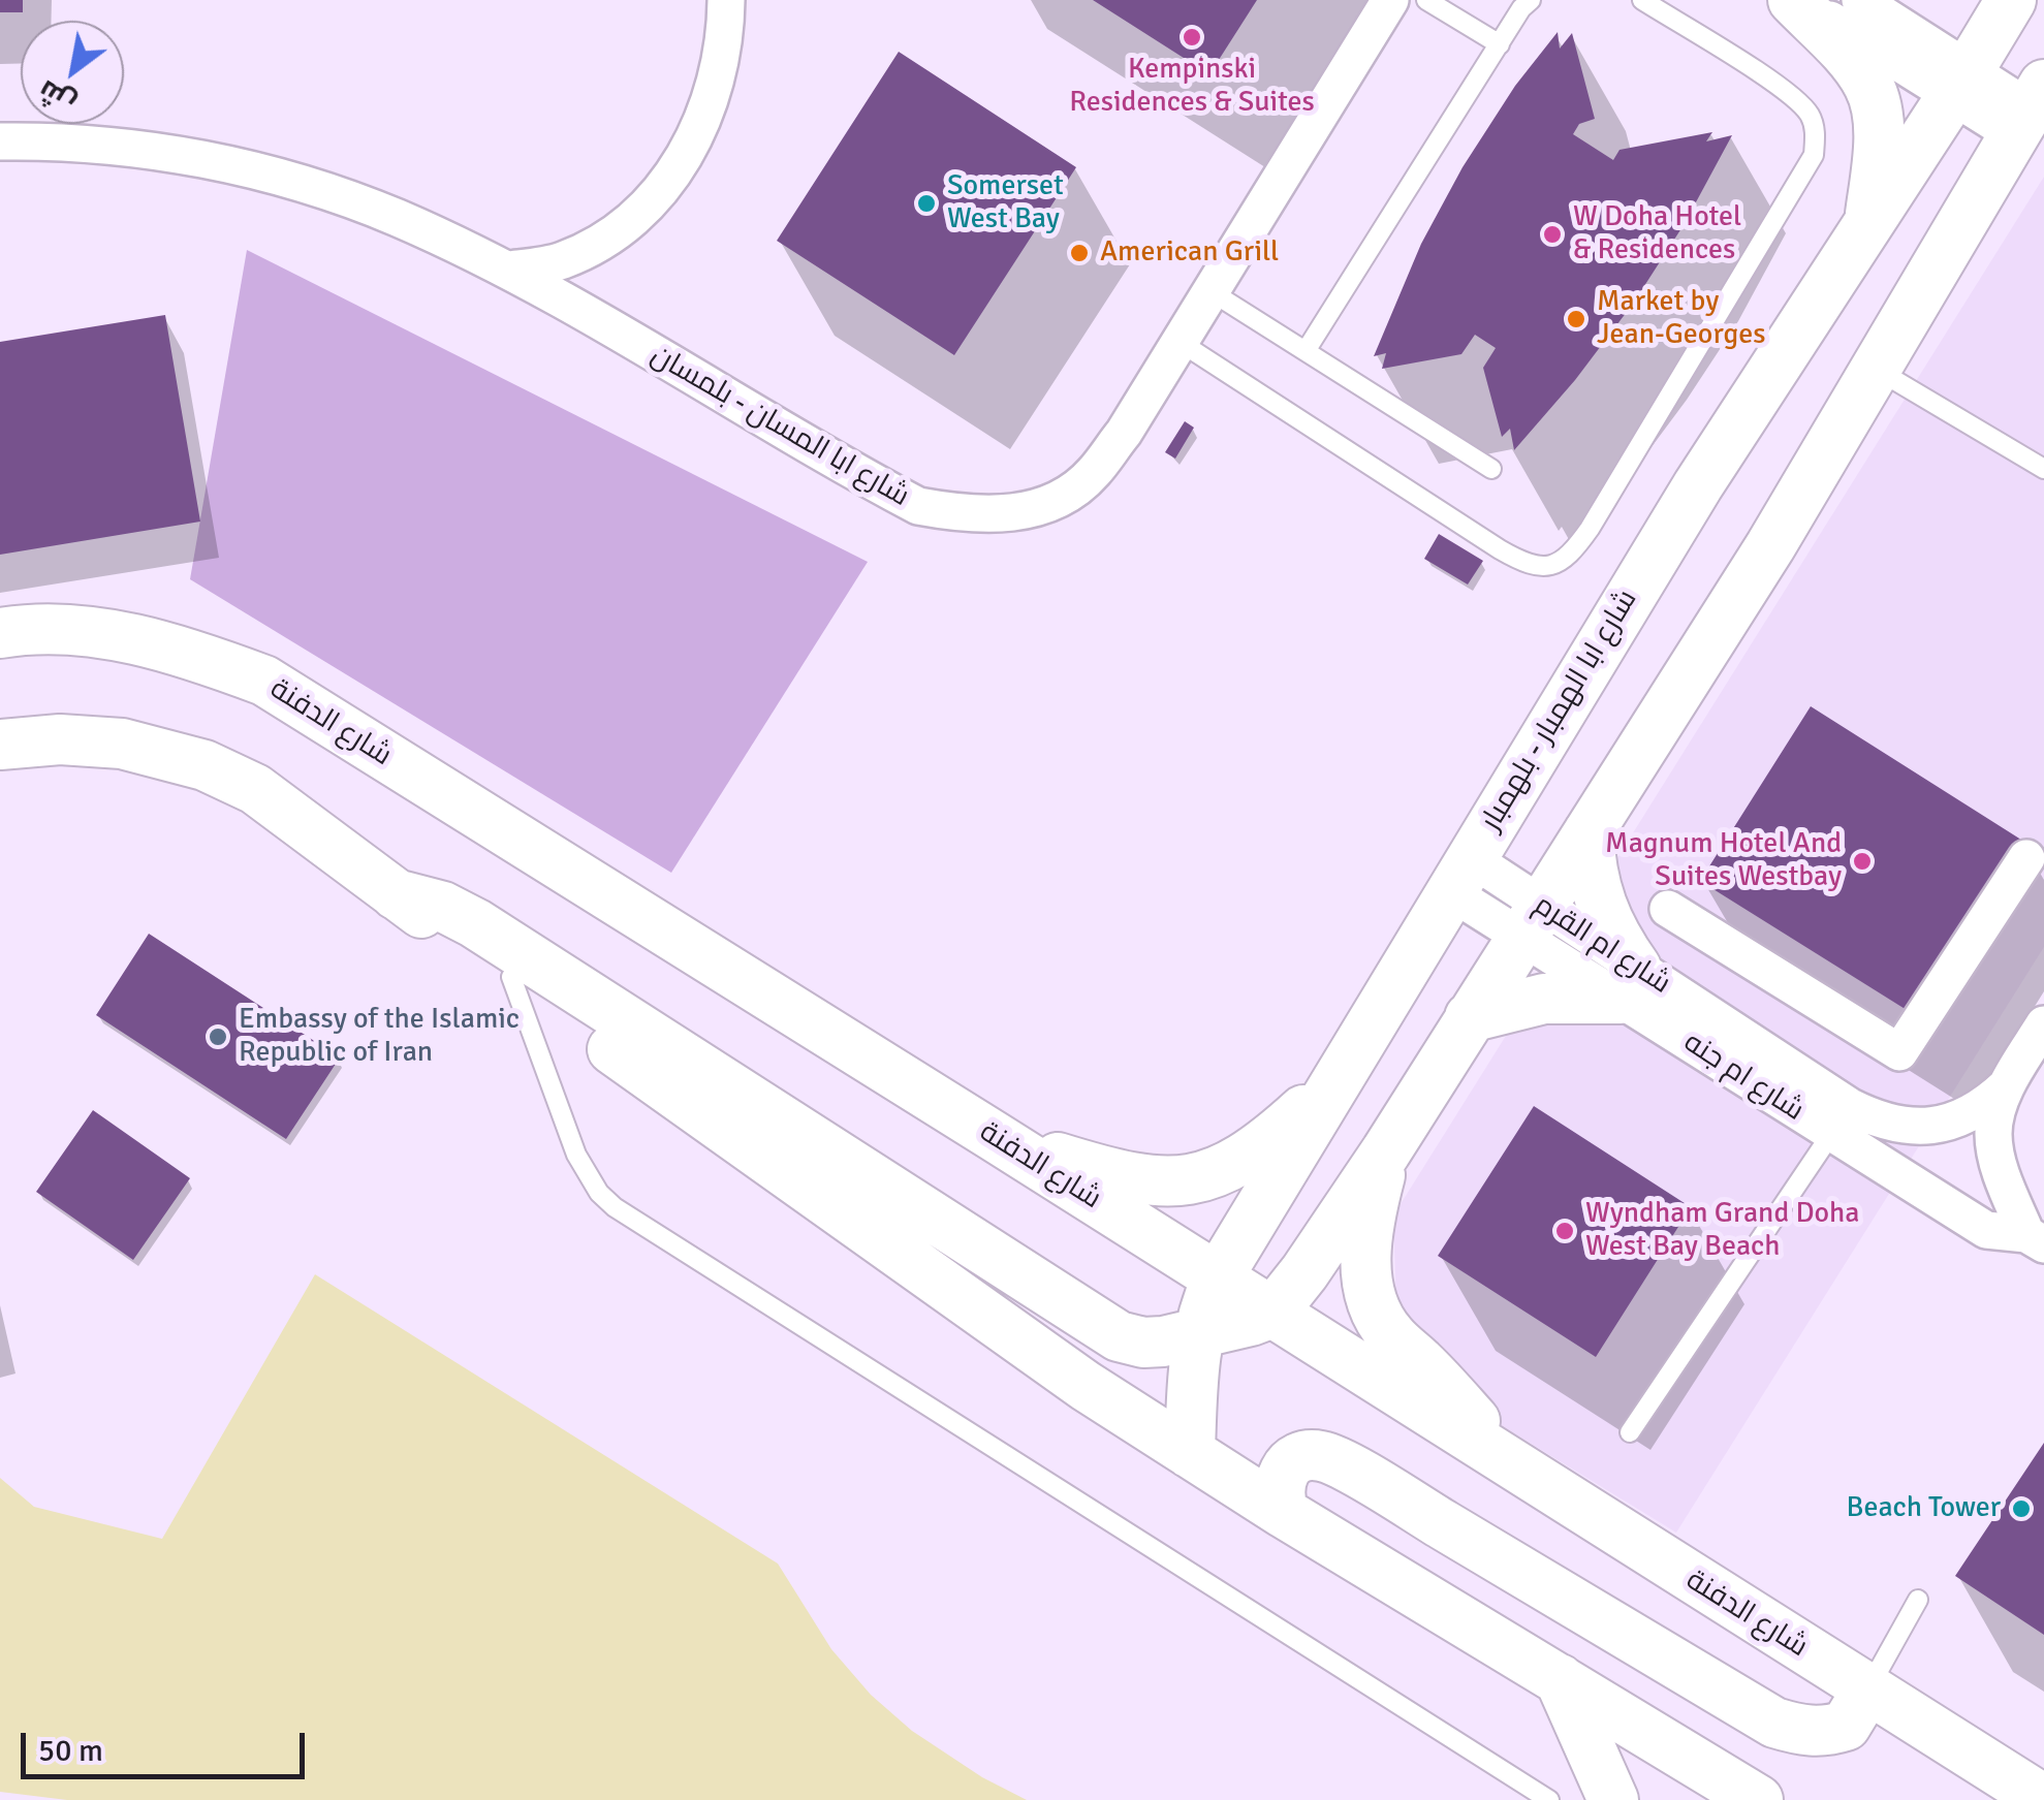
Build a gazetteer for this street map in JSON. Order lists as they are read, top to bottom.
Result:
{
  "streets": {
    "main road": ["شارع ابا الهمبار - بلهمبار", "شارع الدفنة"],
    "street": ["شارع ابا المسان - بلمسان", "شارع ام القرم", "شارع ام جنه"]
  },
  "crossings": [
    ["شارع ابا الهمبار - بلهمبار", "شارع الدفنة"],
    ["شارع ابا الهمبار - بلهمبار", "شارع ام جنه"],
    ["شارع ام القرم", "شارع ام جنه"]
  ],
  "places": [
    "Kempinski Residences & Suites",
    "Somerset West Bay",
    "W Doha Hotel & Residences",
    "American Grill",
    "Market by Jean-Georges",
    "Magnum Hotel And Suites Westbay",
    "Embassy of the Islamic Republic of Iran",
    "Wyndham Grand Doha West Bay Beach",
    "Beach Tower"
  ],
  "scale_bar": "50 m",
  "north": "bottom left"
}
